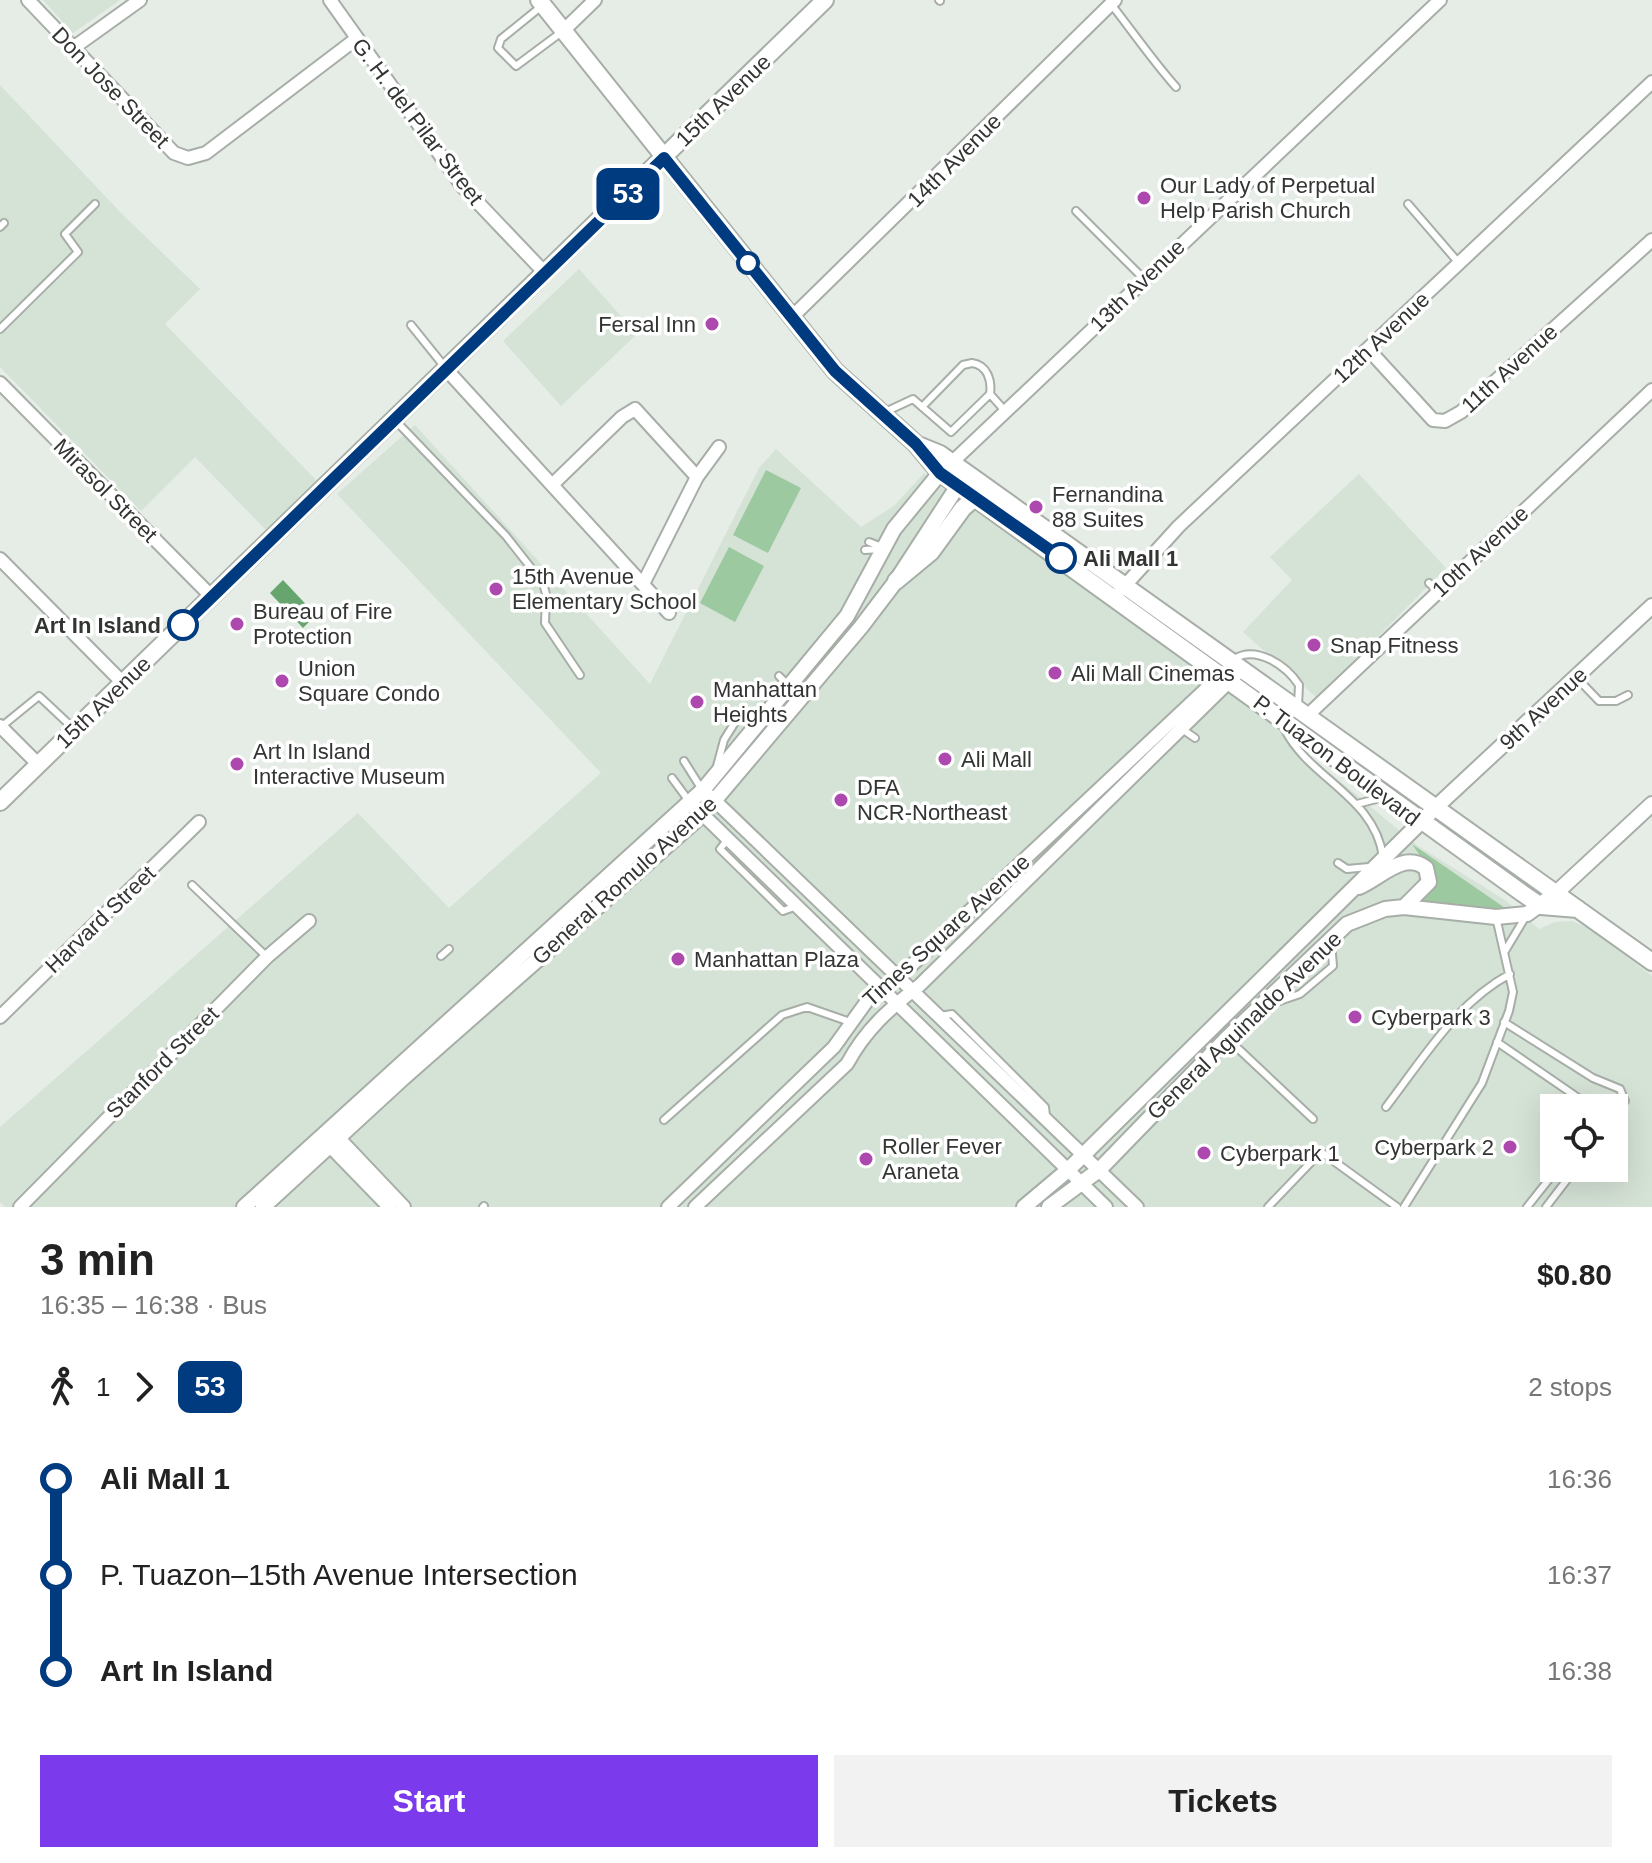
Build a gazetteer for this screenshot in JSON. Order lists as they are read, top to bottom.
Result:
{
  "streets": {
    "main road": ["15th Avenue", "P. Tuazon Boulevard"],
    "street": [
      "Don Jose Street",
      "G. H. del Pilar Street",
      "14th Avenue",
      "13th Avenue",
      "12th Avenue",
      "11th Avenue",
      "Mirasol Street",
      "10th Avenue",
      "9th Avenue",
      "General Romulo Avenue",
      "Harvard Street",
      "Times Square Avenue",
      "General Aguinaldo Avenue",
      "Stanford Street"
    ]
  },
  "crossings": [
    ["Don Jose Street", "G. H. del Pilar Street"],
    ["15th Avenue", "G. H. del Pilar Street"],
    ["15th Avenue", "Mirasol Street"],
    ["15th Avenue", "P. Tuazon Boulevard"],
    ["14th Avenue", "P. Tuazon Boulevard"],
    ["13th Avenue", "P. Tuazon Boulevard"],
    ["13th Avenue", "General Romulo Avenue"],
    ["12th Avenue", "11th Avenue"],
    ["12th Avenue", "P. Tuazon Boulevard"],
    ["10th Avenue", "P. Tuazon Boulevard"],
    ["9th Avenue", "P. Tuazon Boulevard"],
    ["9th Avenue", "General Aguinaldo Avenue"],
    ["P. Tuazon Boulevard", "General Romulo Avenue"],
    ["P. Tuazon Boulevard", "Times Square Avenue"],
    ["P. Tuazon Boulevard", "General Aguinaldo Avenue"]
  ],
  "places": [
    "Our Lady of Perpetual Help Parish Church",
    "Fersal Inn",
    "Fernandina 88 Suites",
    "Ali Mall 1",
    "15th Avenue Elementary School",
    "Bureau of Fire Protection",
    "Art In Island",
    "Snap Fitness",
    "Ali Mall Cinemas",
    "Union Square Condo",
    "Manhattan Heights",
    "Ali Mall",
    "Art In Island Interactive Museum",
    "DFA NCR-Northeast",
    "Manhattan Plaza",
    "Cyberpark 3",
    "Cyberpark 2",
    "Cyberpark 1",
    "Roller Fever Araneta"
  ],
  "lines": ["bus line 53"],
  "page": {
    "on_map": "53",
    "heading": ["3 min", "16:35 – 16:38 · Bus", "$0.80"],
    "legs": ["1", "53", "2 stops"],
    "list": [
      {
        "name": "Ali Mall 1",
        "value": "16:36"
      },
      {
        "name": "P. Tuazon–15th Avenue Intersection",
        "value": "16:37"
      },
      {
        "name": "Art In Island",
        "value": "16:38"
      }
    ],
    "buttons": ["Start", "Tickets"]
  }
}
